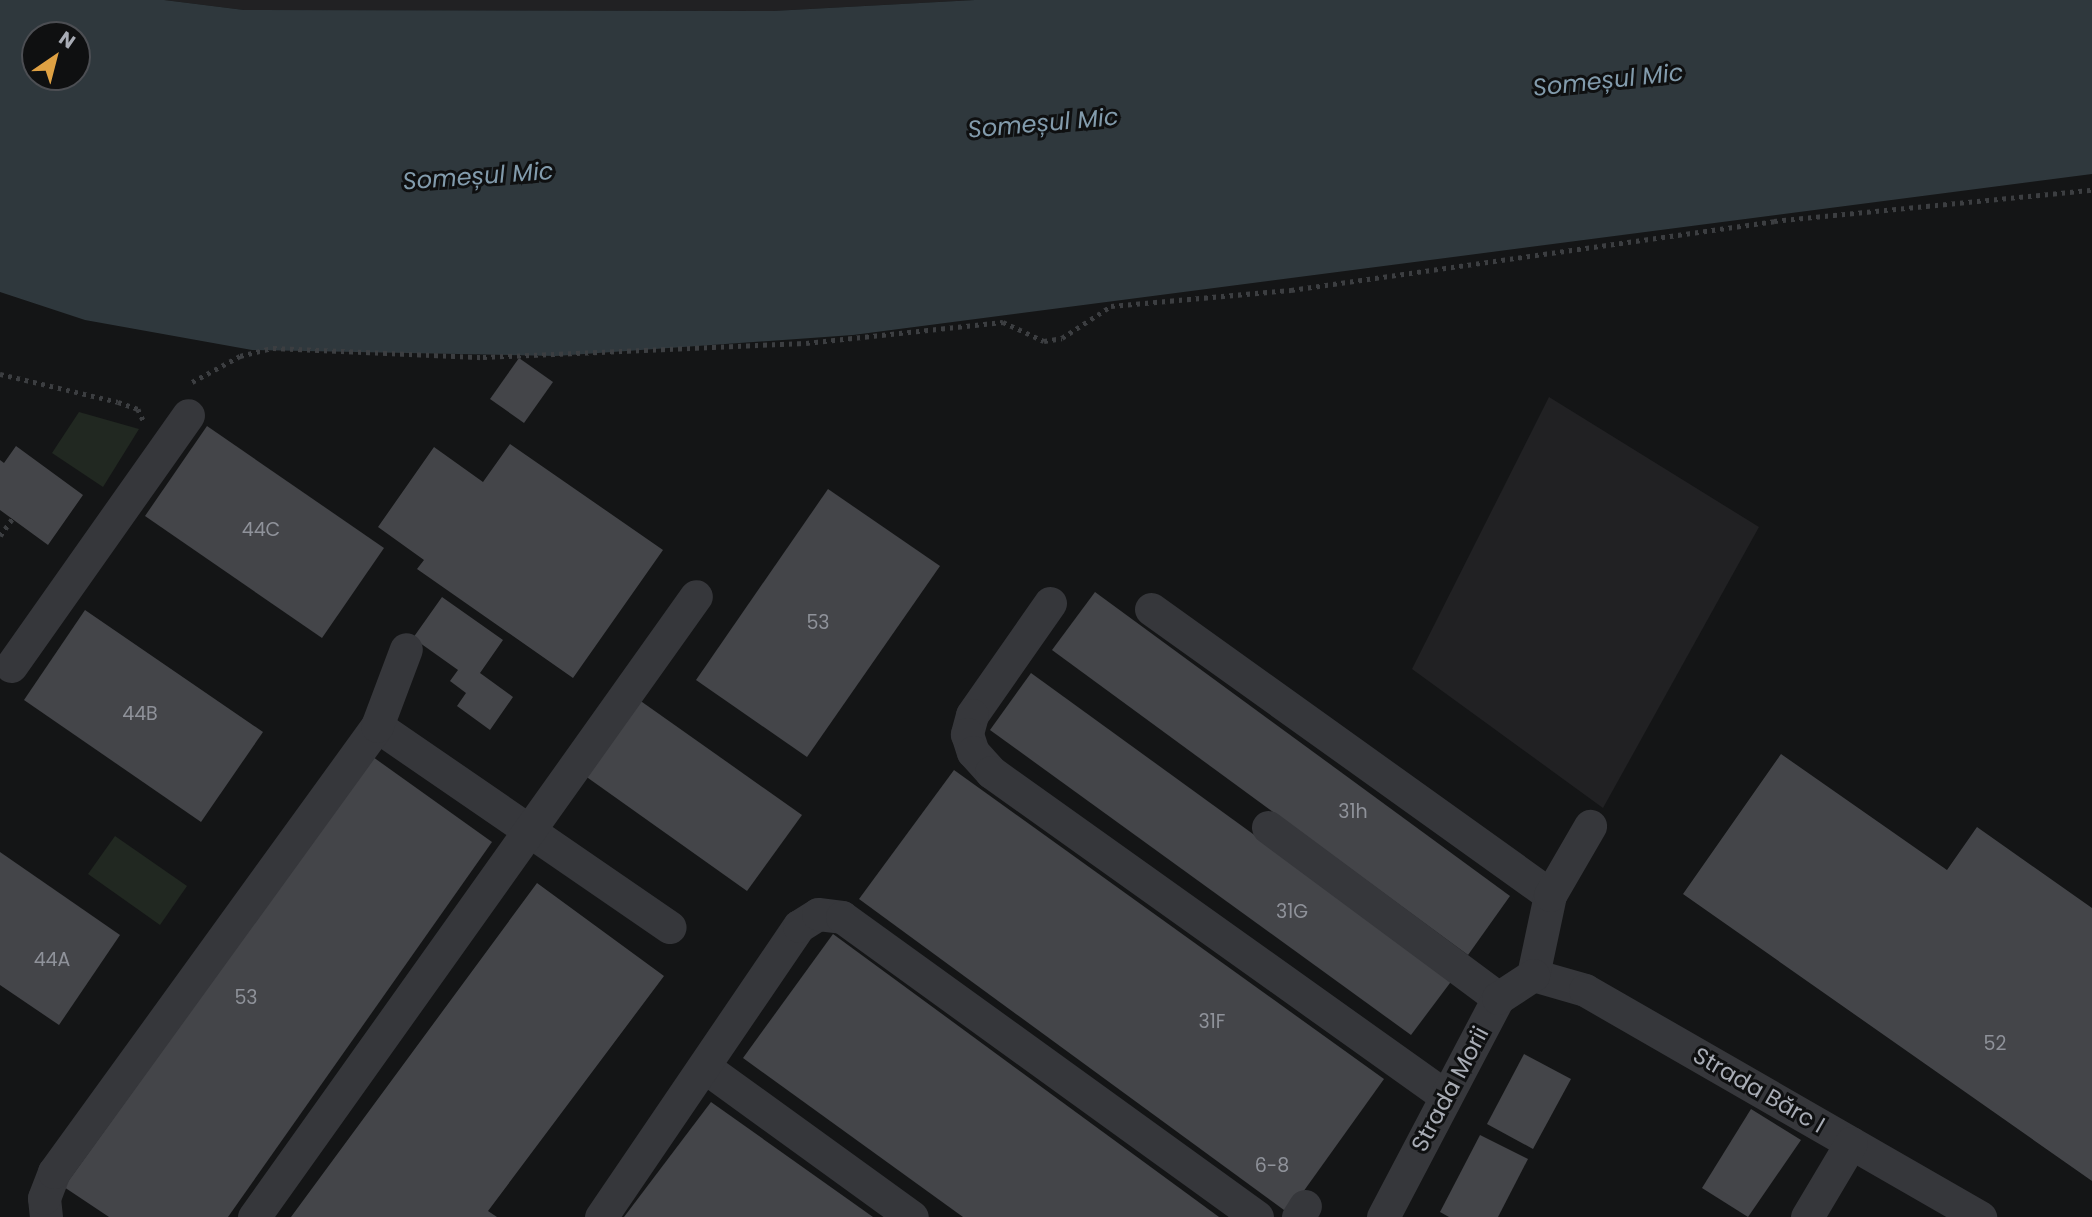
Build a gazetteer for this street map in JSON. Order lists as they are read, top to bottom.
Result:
{
  "streets": {
    "street": ["Strada Morii", "Strada Bărc I"]
  },
  "crossings": [
    ["Strada Morii", "Strada Bărc I"]
  ],
  "water": ["Someșul Mic"],
  "house_numbers": [
    "44C",
    "53",
    "44B",
    "31h",
    "31G",
    "44A",
    "53",
    "31F",
    "52",
    "6-8"
  ],
  "north": "top right"
}
